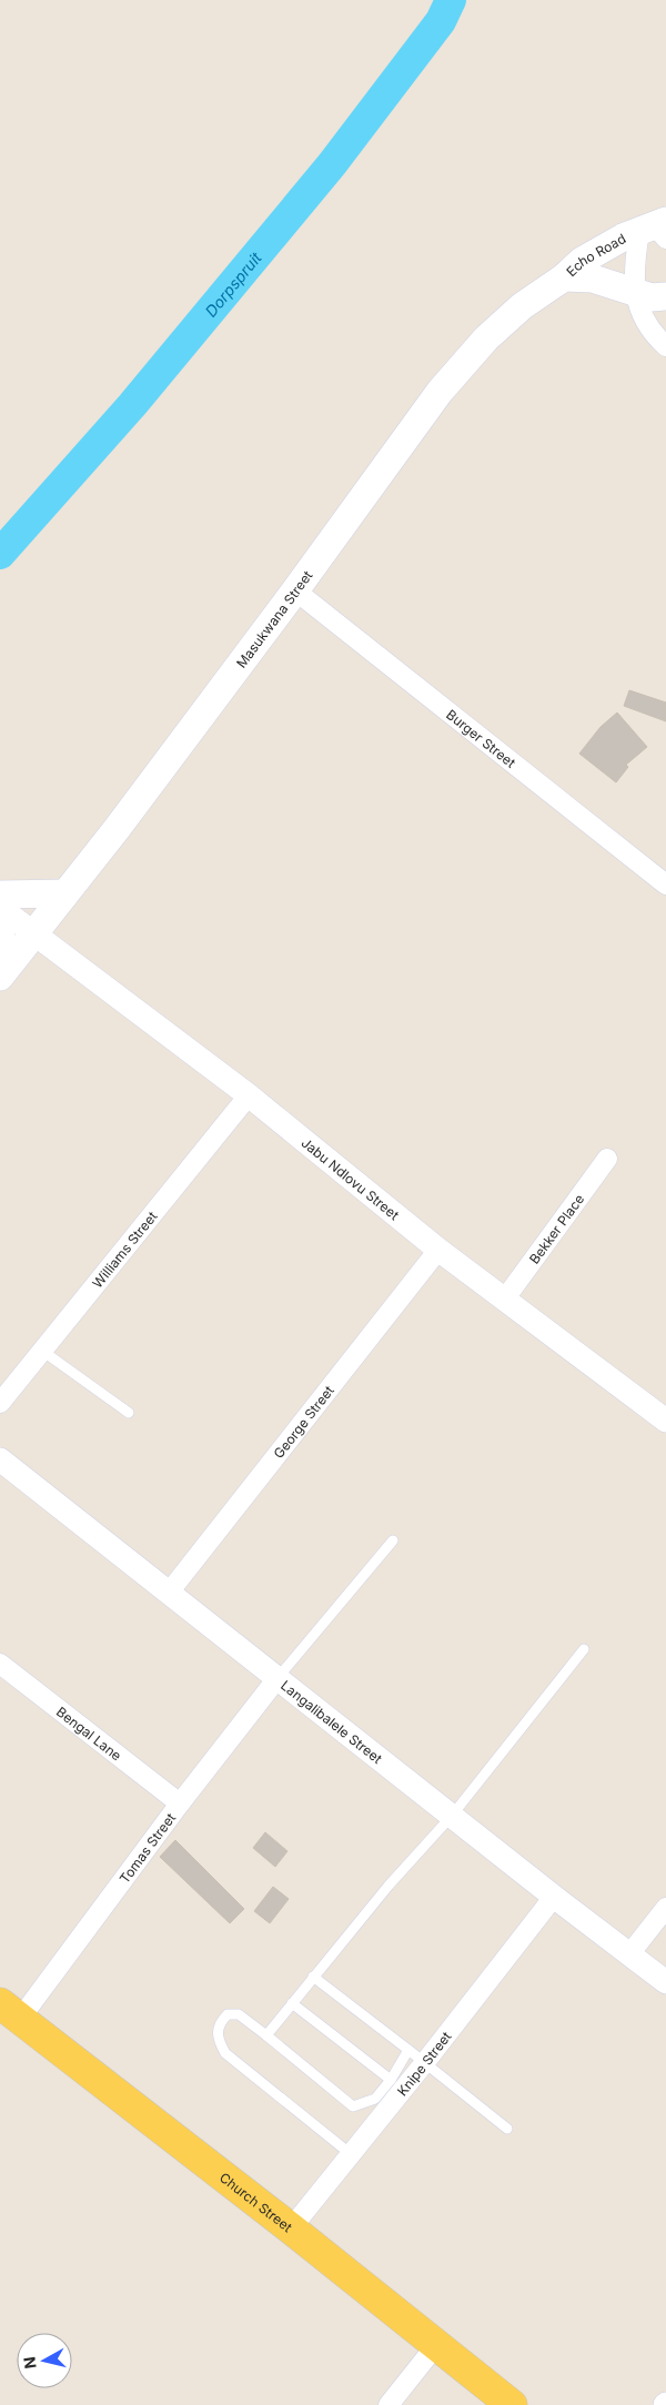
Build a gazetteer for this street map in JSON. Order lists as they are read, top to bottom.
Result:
{
  "streets": {
    "main road": ["Echo Road", "Masukwana Street", "Church Street"],
    "street": [
      "Burger Street",
      "Jabu Ndlovu Street",
      "Bekker Place",
      "Williams Street",
      "George Street",
      "Langalibalele Street",
      "Bengal Lane",
      "Tomas Street",
      "Knipe Street"
    ]
  },
  "crossings": [
    ["Echo Road", "Masukwana Street"],
    ["Masukwana Street", "Burger Street"],
    ["Masukwana Street", "Jabu Ndlovu Street"],
    ["Jabu Ndlovu Street", "Bekker Place"],
    ["Jabu Ndlovu Street", "Williams Street"],
    ["Jabu Ndlovu Street", "George Street"],
    ["George Street", "Langalibalele Street"],
    ["Langalibalele Street", "Tomas Street"],
    ["Langalibalele Street", "Knipe Street"],
    ["Bengal Lane", "Tomas Street"],
    ["Tomas Street", "Church Street"],
    ["Knipe Street", "Church Street"]
  ],
  "water": ["Dorpspruit"],
  "north": "left"
}
